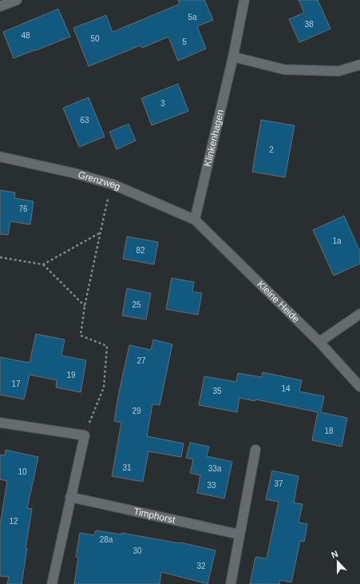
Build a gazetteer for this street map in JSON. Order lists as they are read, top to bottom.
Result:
{
  "streets": {
    "street": [
      "Klinkenhagen",
      "Grenzweg",
      "Kleine Heide",
      "Timphorst"
    ]
  },
  "crossings": [
    ["Klinkenhagen", "Grenzweg"],
    ["Klinkenhagen", "Kleine Heide"],
    ["Grenzweg", "Kleine Heide"]
  ],
  "house_numbers": [
    "5a",
    "38",
    "48",
    "50",
    "5",
    "3",
    "63",
    "2",
    "76",
    "1a",
    "82",
    "25",
    "27",
    "19",
    "17",
    "14",
    "35",
    "29",
    "18",
    "31",
    "33a",
    "10",
    "37",
    "33",
    "12",
    "28a",
    "30",
    "32"
  ],
  "north": "top"
}
